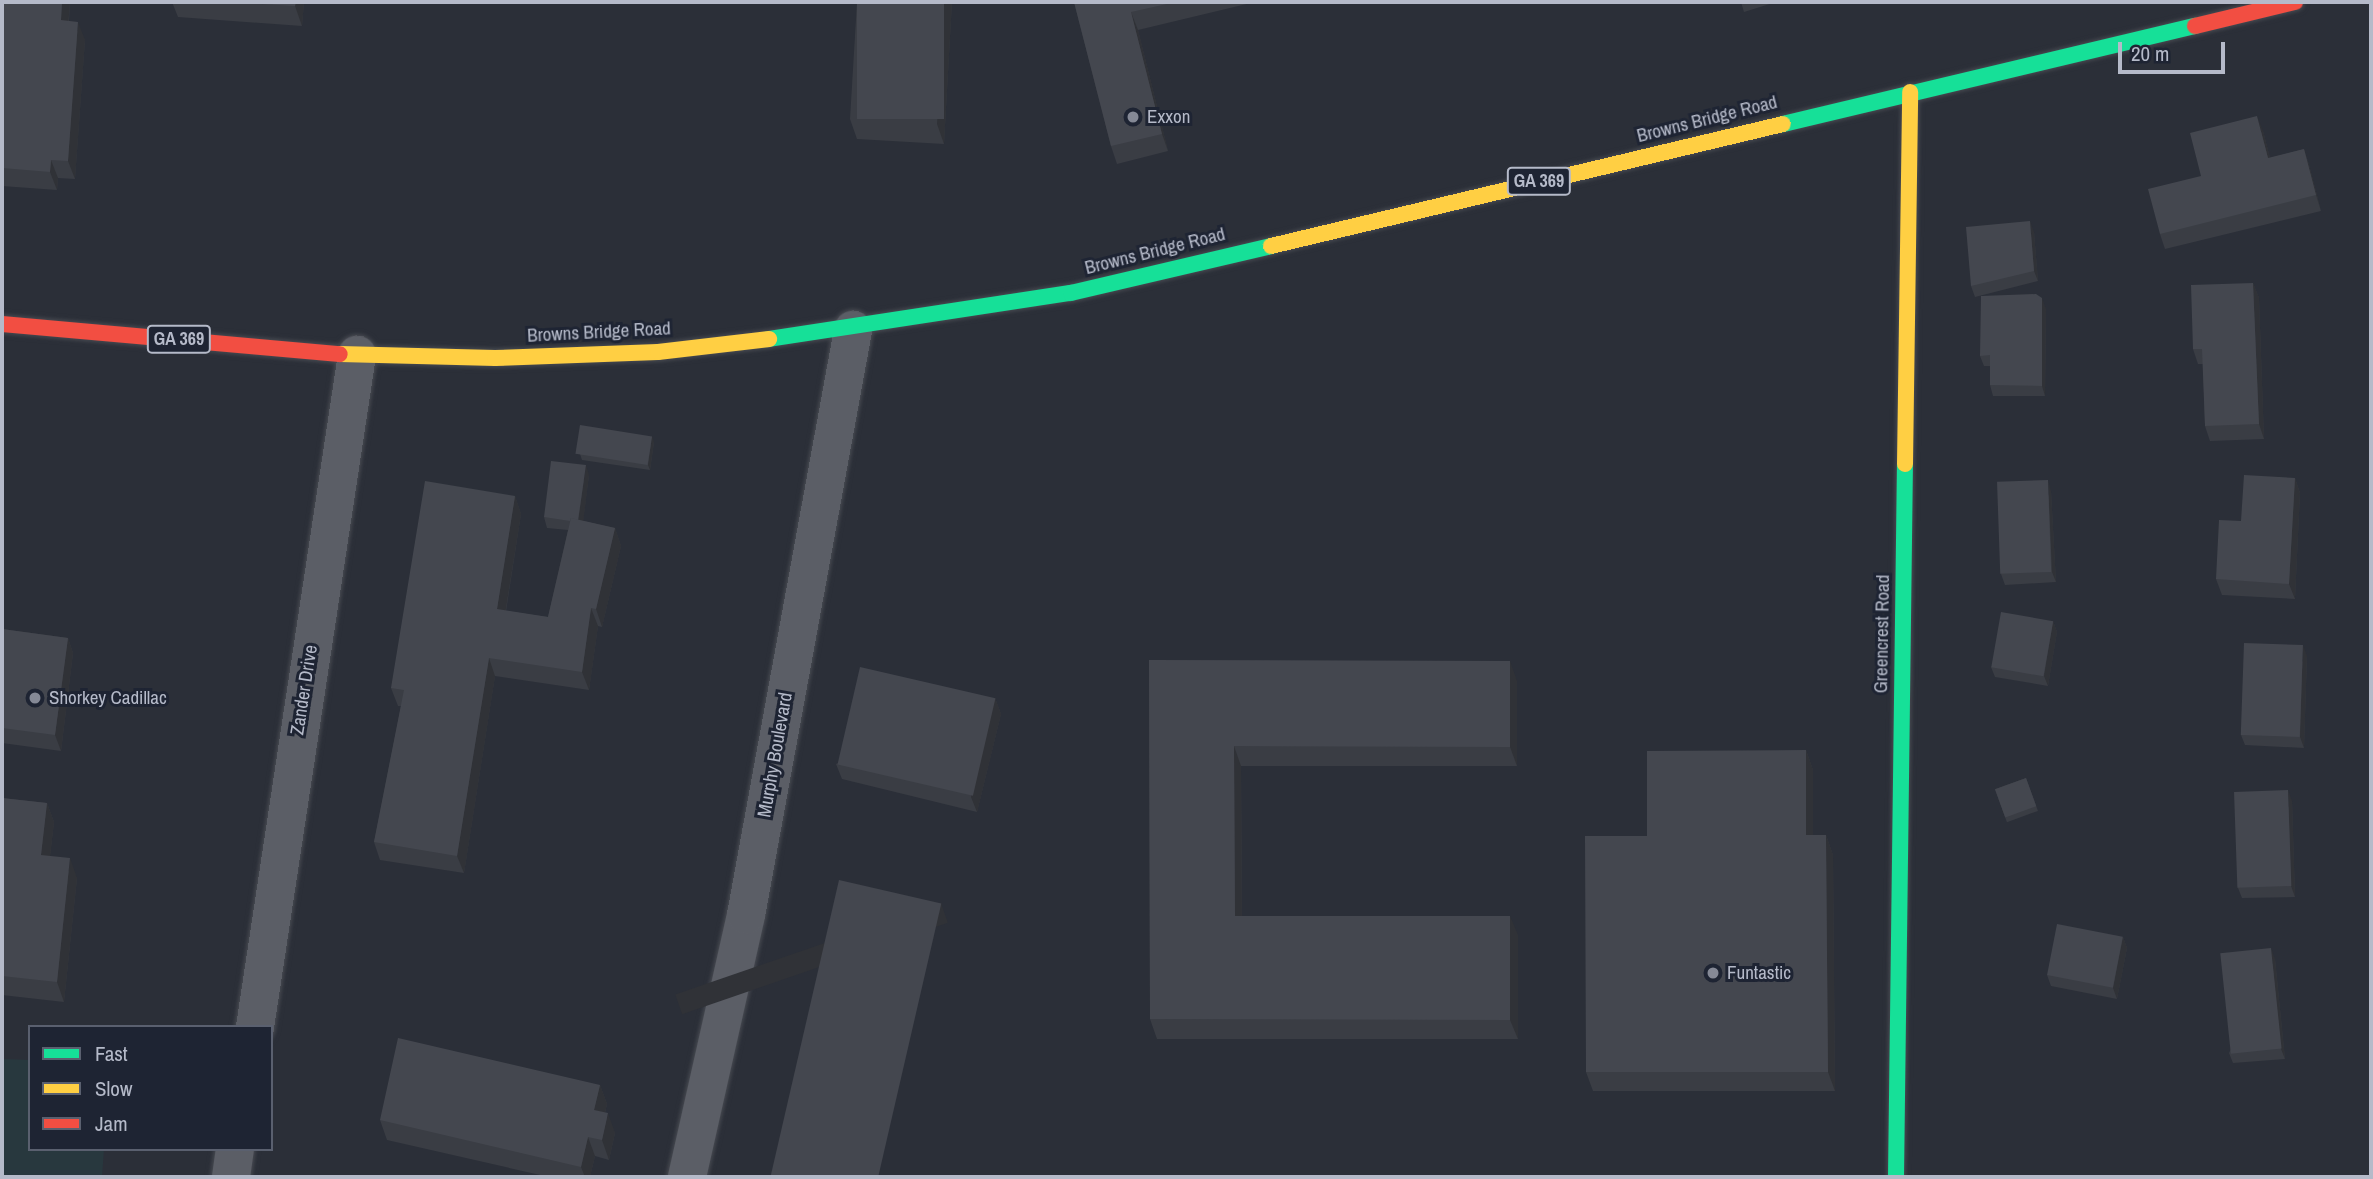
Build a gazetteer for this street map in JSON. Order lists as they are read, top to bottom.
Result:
{
  "streets": {
    "main road": ["Browns Bridge Road", "GA 369", "Greencrest Road"],
    "street": ["Zander Drive", "Murphy Boulevard"]
  },
  "crossings": [
    ["Browns Bridge Road", "Greencrest Road"],
    ["Browns Bridge Road", "Zander Drive"],
    ["Browns Bridge Road", "Murphy Boulevard"]
  ],
  "places": ["Exxon", "Shorkey Cadillac", "Funtastic"],
  "legend": ["Fast", "Slow", "Jam"],
  "scale_bar": "20 m"
}
